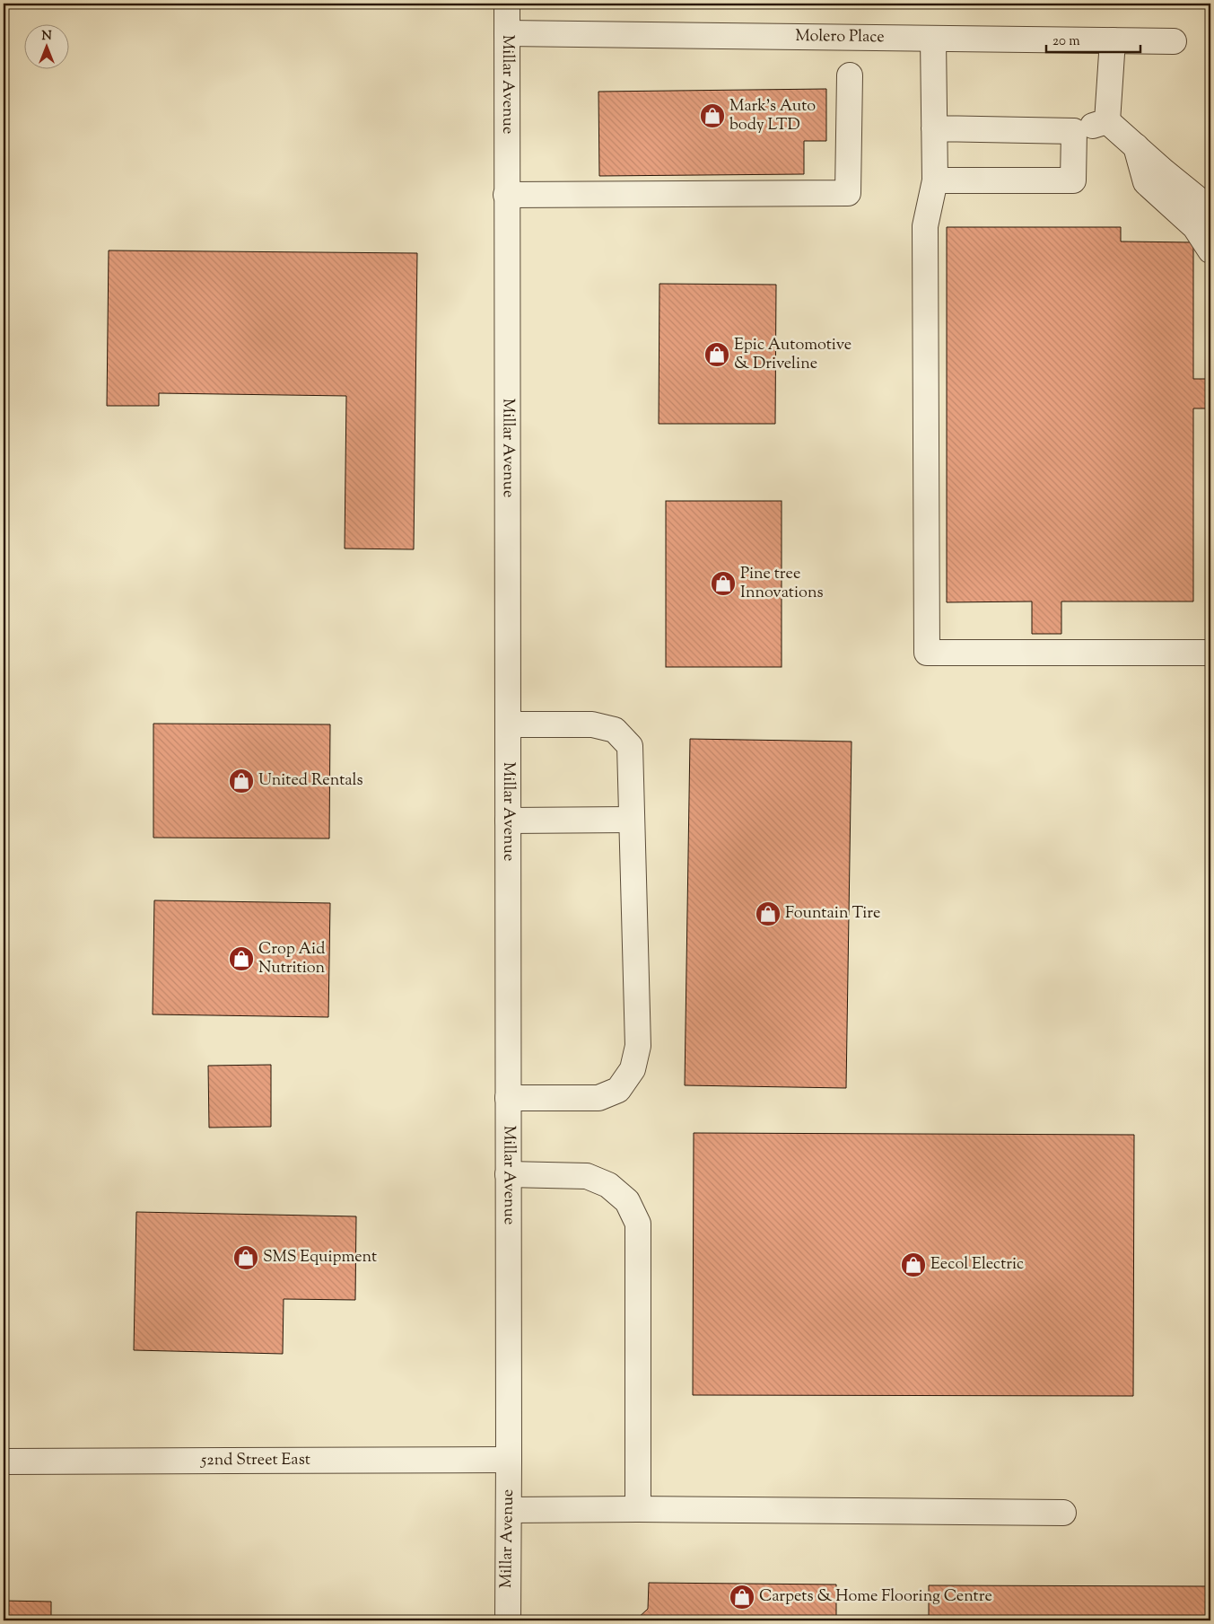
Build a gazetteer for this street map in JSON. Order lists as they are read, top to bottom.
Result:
{
  "streets": {
    "street": ["Molero Place", "Millar Avenue", "52nd Street East"]
  },
  "crossings": [
    ["Molero Place", "Millar Avenue"],
    ["Millar Avenue", "52nd Street East"]
  ],
  "places": {
    "shop": [
      "Mark's Auto body LTD",
      "Epic Automotive & Driveline",
      "Pine tree Innovations",
      "United Rentals",
      "Fountain Tire",
      "Crop Aid Nutrition",
      "SMS Equipment",
      "Eecol Electric",
      "Carpets & Home Flooring Centre"
    ]
  },
  "scale_bar": "20 m",
  "north": "top"
}
